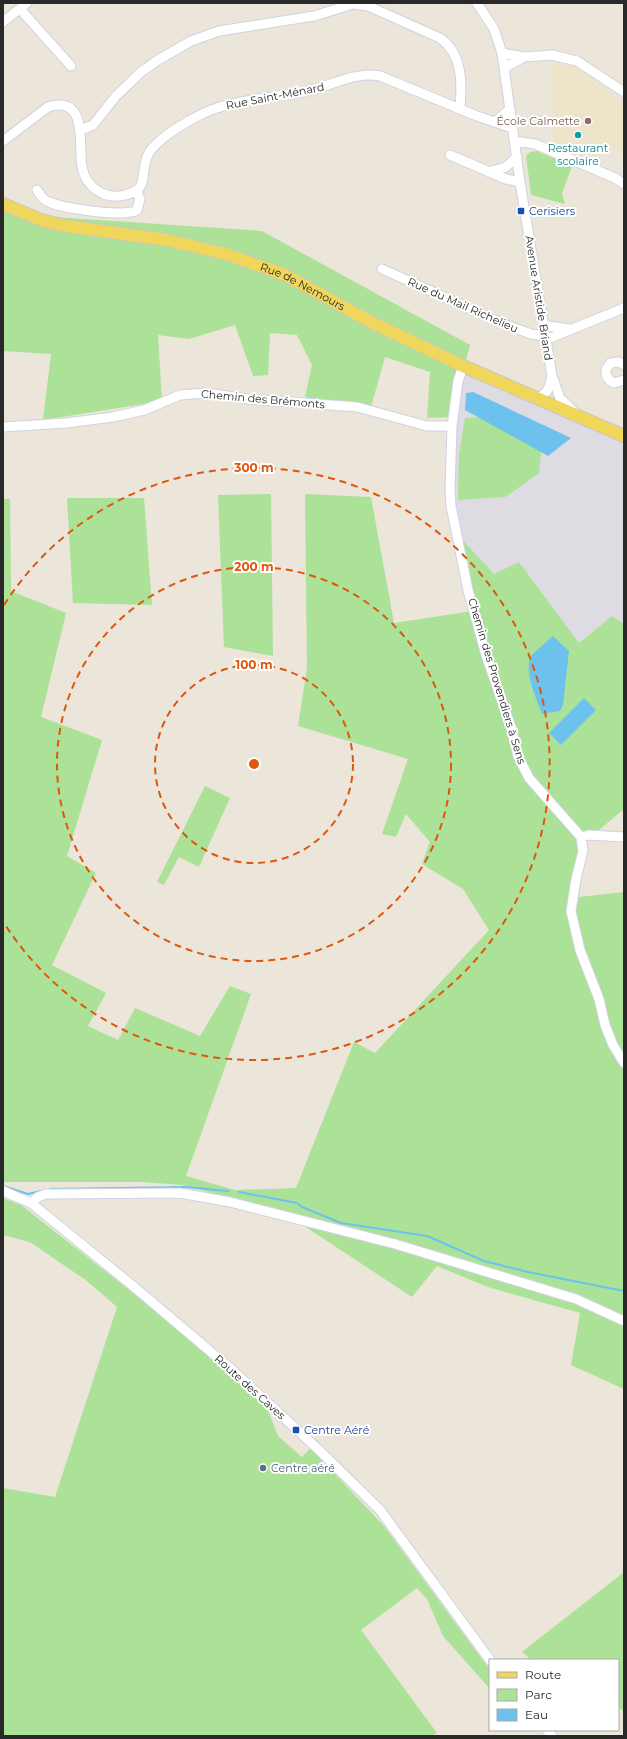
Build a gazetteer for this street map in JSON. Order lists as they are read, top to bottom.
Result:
{
  "streets": {
    "main road": ["Rue de Nemours"],
    "street": [
      "Rue Saint-Ménard",
      "Avenue Aristide Briand",
      "Rue du Mail Richelieu",
      "Chemin des Brémonts",
      "Chemin des Provendiers à Sens",
      "Route des Caves"
    ]
  },
  "crossings": [
    ["Rue Saint-Ménard", "Avenue Aristide Briand"],
    ["Rue de Nemours", "Avenue Aristide Briand"],
    ["Rue de Nemours", "Chemin des Provendiers à Sens"],
    ["Avenue Aristide Briand", "Rue du Mail Richelieu"],
    ["Chemin des Brémonts", "Chemin des Provendiers à Sens"]
  ],
  "places": {
    "other": ["École Calmette", "Restaurant scolaire", "Centre aéré"],
    "transit": ["Cerisiers", "Centre Aéré"]
  },
  "legend": ["Route", "Parc", "Eau"],
  "rings": ["300 m", "200 m", "100 m"]
}
